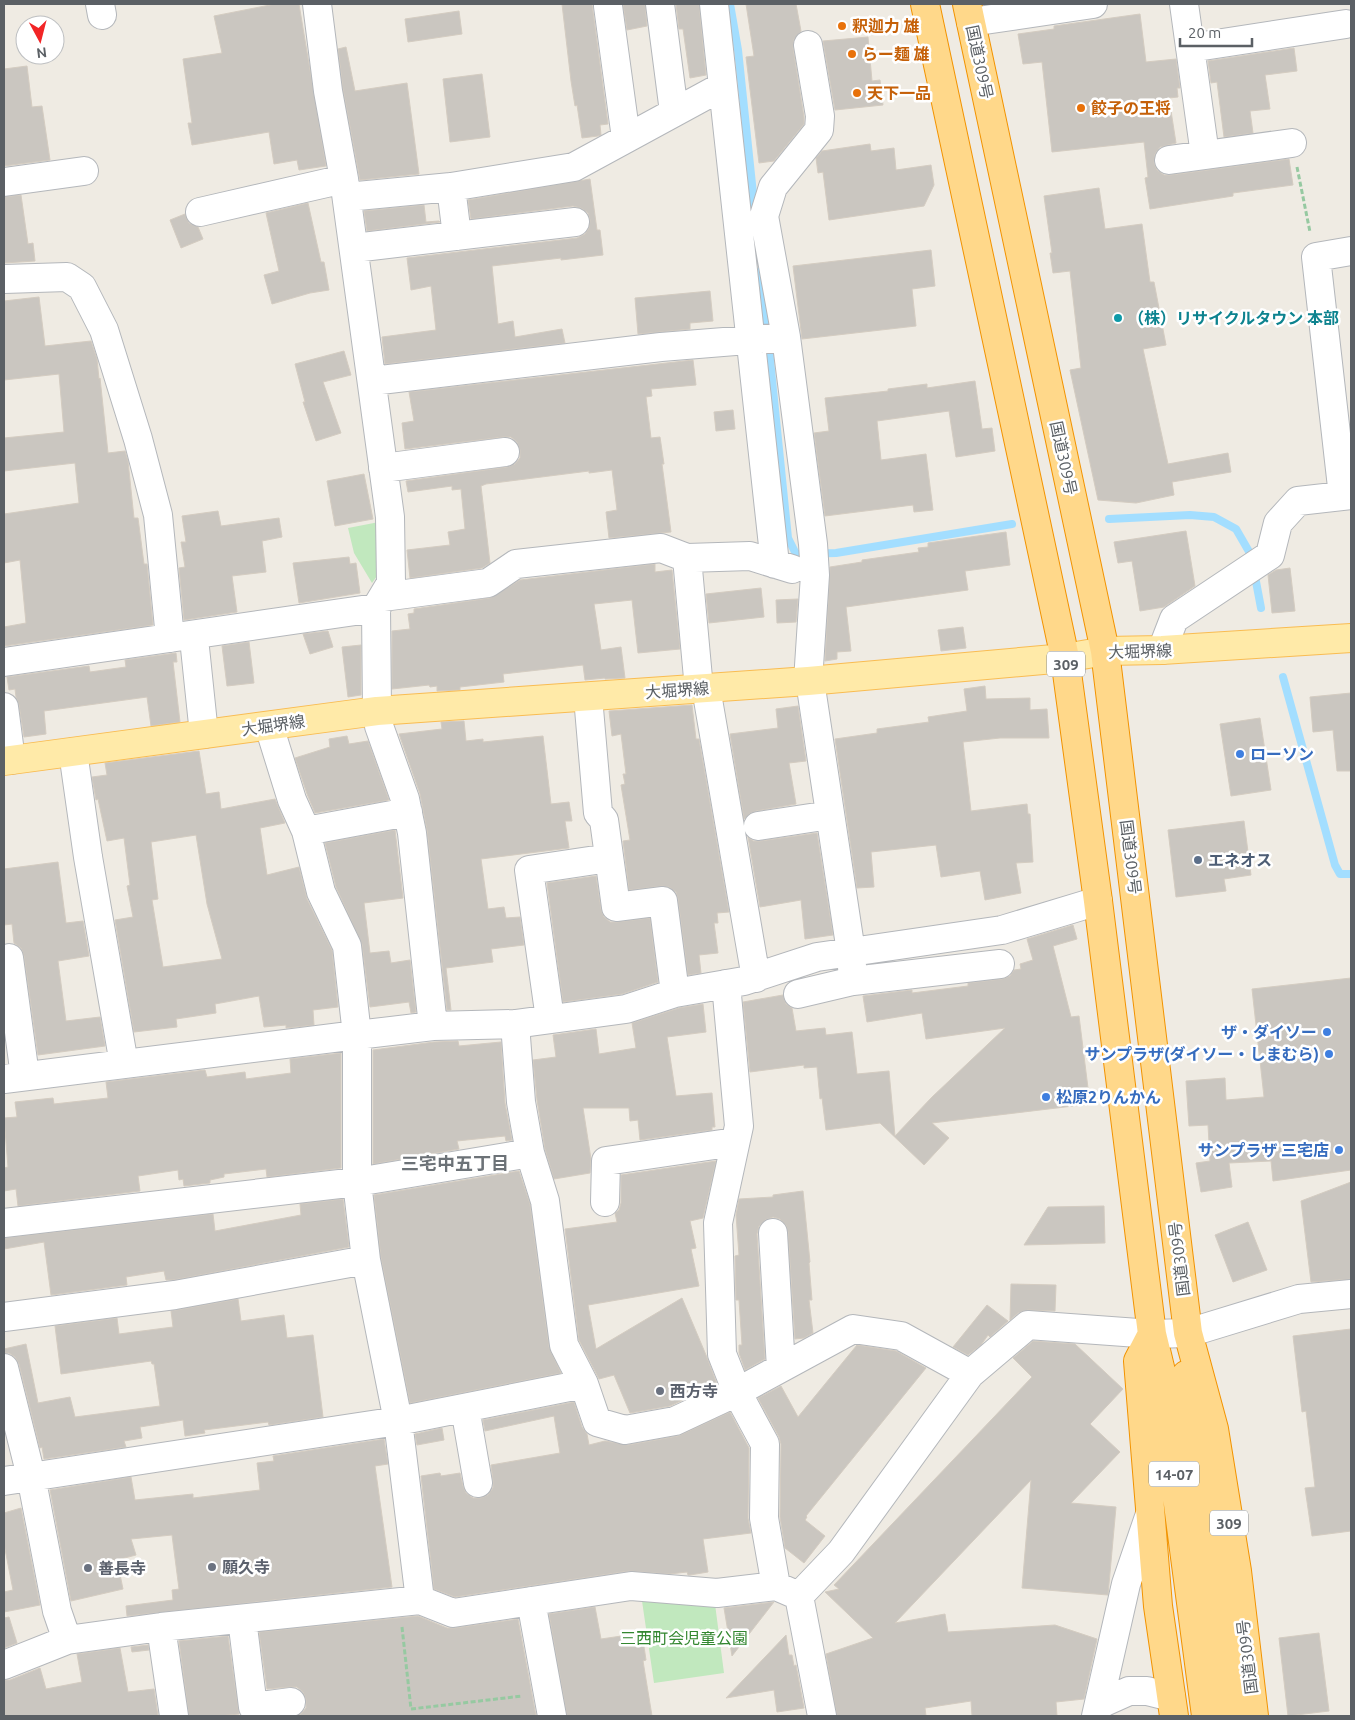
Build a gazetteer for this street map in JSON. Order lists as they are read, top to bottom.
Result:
{
  "streets": {
    "highway": ["国道309号", "309", "14-07"],
    "main road": ["大堀堺線"]
  },
  "crossings": [
    ["国道309号", "大堀堺線"],
    ["国道309号", "14-07"],
    ["大堀堺線", "309"],
    ["309", "14-07"]
  ],
  "districts": ["三宅中五丁目"],
  "parks": ["三西町会児童公園"],
  "places": [
    "釈迦力 雄",
    "らー麺 雄",
    "天下一品",
    "餃子の王将",
    "（株）リサイクルタウン 本部",
    "ローソン",
    "エネオス",
    "ザ・ダイソー",
    "サンプラザ(ダイソー・しまむら)",
    "松原2りんかん",
    "サンプラザ 三宅店",
    "西方寺",
    "願久寺",
    "善長寺"
  ],
  "scale_bar": "20 m",
  "north": "bottom"
}
